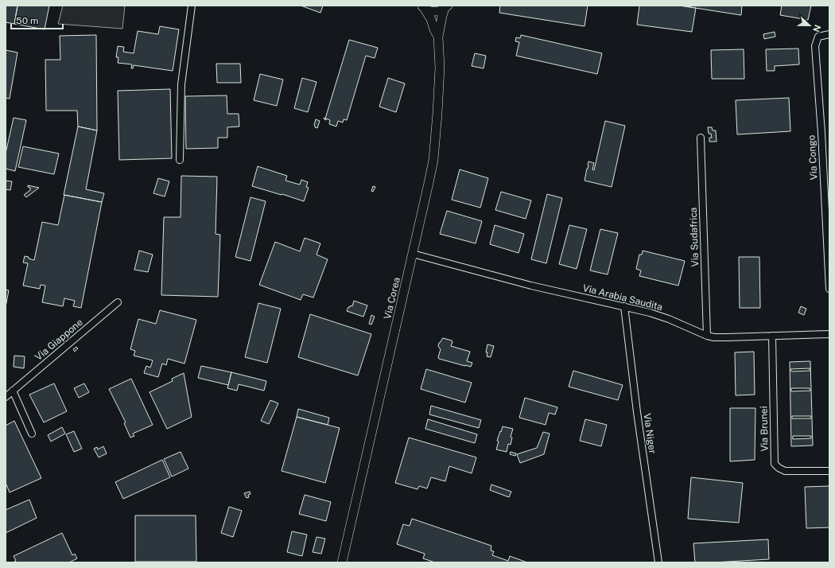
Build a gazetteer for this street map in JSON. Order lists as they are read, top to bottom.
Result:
{
  "streets": {
    "street": [
      "Via Congo",
      "Via Sudafrica",
      "Via Arabia Saudita",
      "Via Corea",
      "Via Giappone",
      "Via Brunei",
      "Via Niger"
    ]
  },
  "crossings": [
    ["Via Sudafrica", "Via Arabia Saudita"],
    ["Via Arabia Saudita", "Via Corea"],
    ["Via Arabia Saudita", "Via Brunei"],
    ["Via Arabia Saudita", "Via Niger"]
  ],
  "scale_bar": "50 m",
  "north": "right"
}
